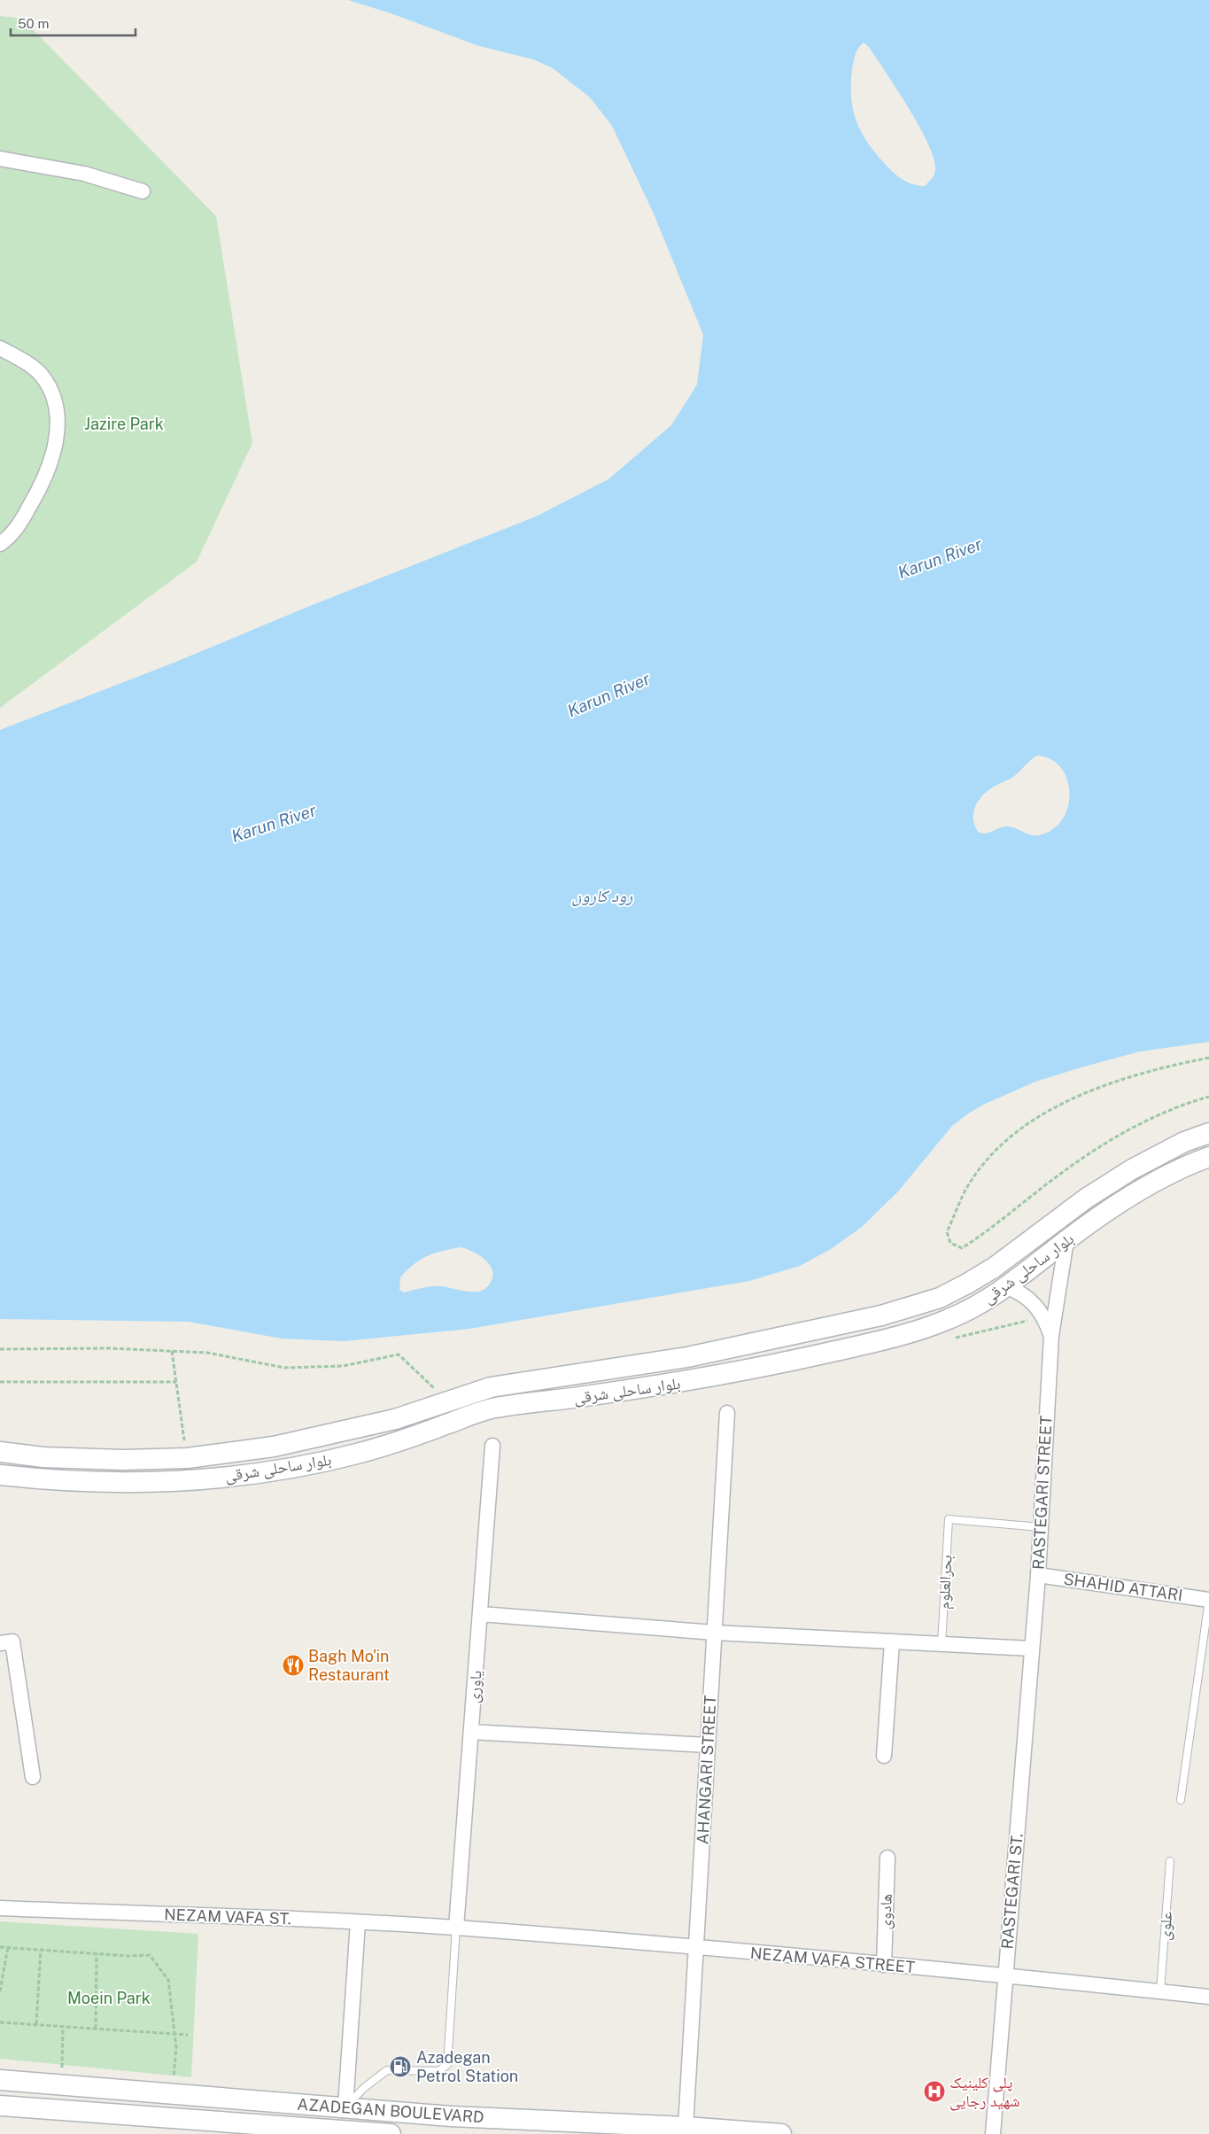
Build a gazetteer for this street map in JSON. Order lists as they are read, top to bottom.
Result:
{
  "streets": {
    "main road": ["بلوار ساحلی شرقی", "AZADEGAN BOULEVARD"],
    "street": [
      "RASTEGARI STREET",
      "SHAHID ATTARI",
      "یاوری",
      "AHANGARI STREET",
      "RASTEGARI ST.",
      "هادوی",
      "NEZAM VAFA ST.",
      "NEZAM VAFA STREET"
    ],
    "lane": ["بحرالعلوم", "علوی"]
  },
  "crossings": [
    ["بلوار ساحلی شرقی", "RASTEGARI STREET"],
    ["RASTEGARI STREET", "بحرالعلوم"],
    ["RASTEGARI STREET", "SHAHID ATTARI"],
    ["RASTEGARI STREET", "RASTEGARI ST."],
    ["یاوری", "NEZAM VAFA ST."],
    ["یاوری", "NEZAM VAFA STREET"],
    ["AHANGARI STREET", "NEZAM VAFA STREET"],
    ["AHANGARI STREET", "AZADEGAN BOULEVARD"],
    ["RASTEGARI ST.", "NEZAM VAFA STREET"],
    ["هادوی", "NEZAM VAFA STREET"],
    ["NEZAM VAFA ST.", "NEZAM VAFA STREET"],
    ["علوی", "NEZAM VAFA STREET"]
  ],
  "water": ["Karun River", "رود کارون"],
  "parks": ["Jazire Park", "Moein Park"],
  "places": {
    "restaurant": ["Bagh Mo'in Restaurant"],
    "fuel station": ["Azadegan Petrol Station"],
    "hospital": ["پلی کلینیک شهید رجایی"]
  },
  "scale_bar": "50 m"
}
